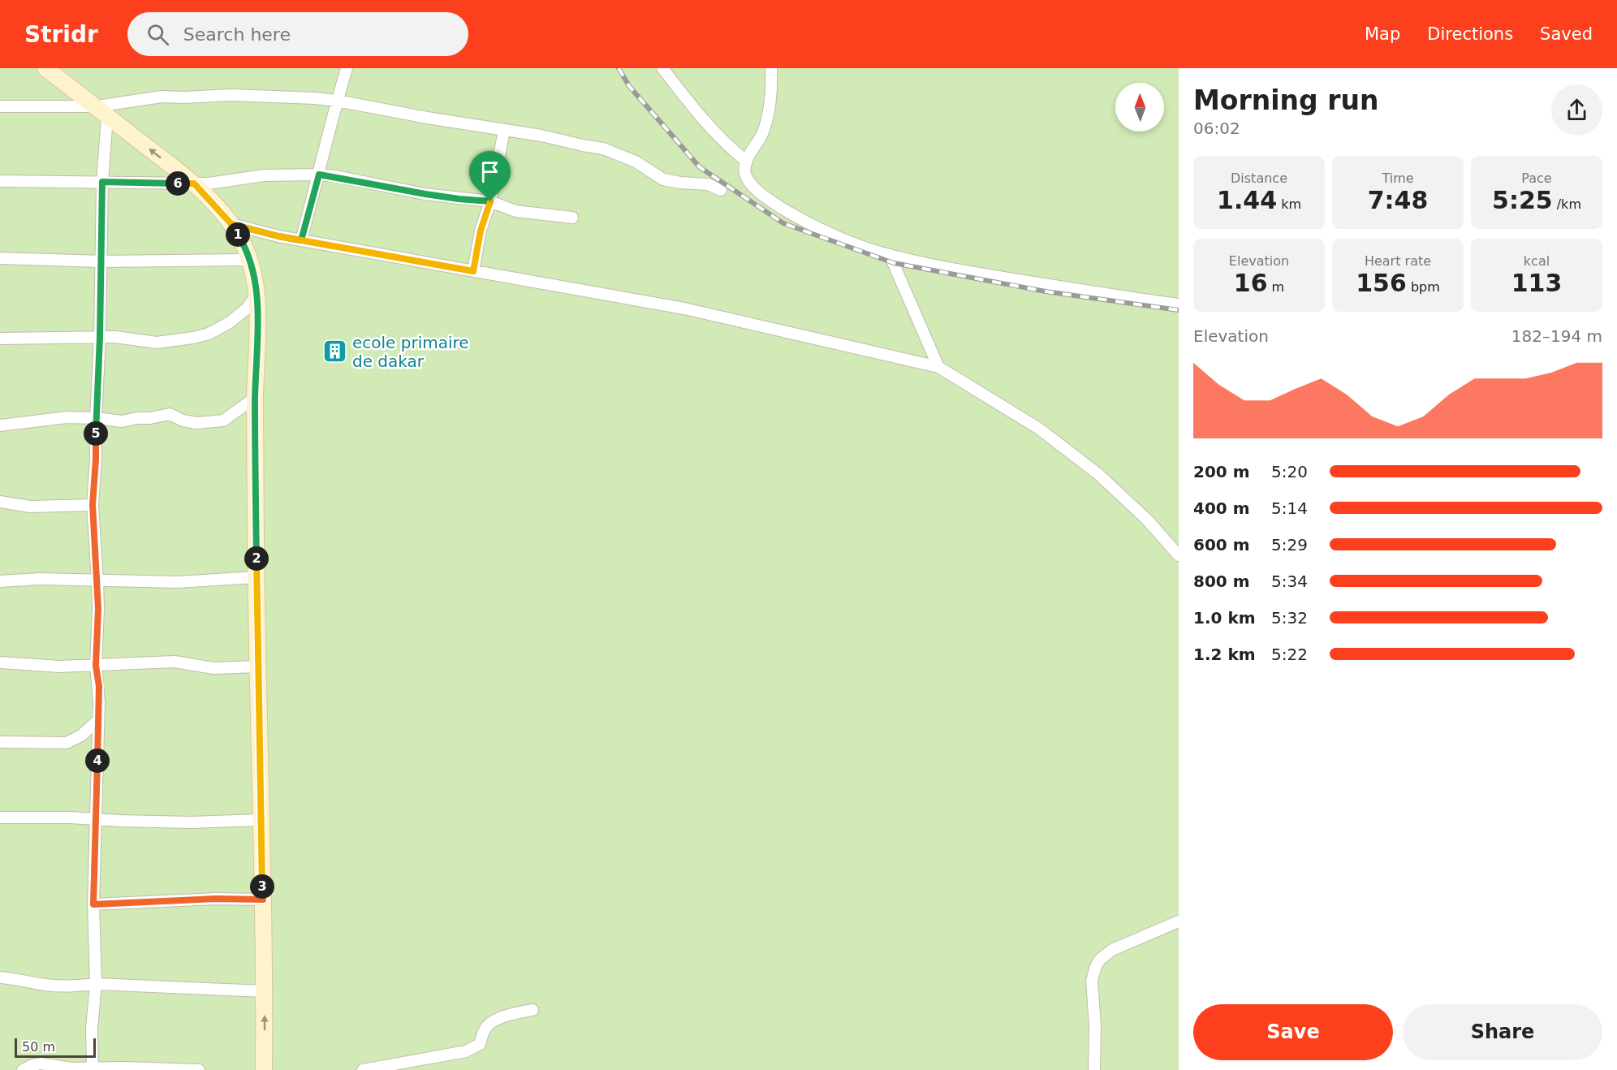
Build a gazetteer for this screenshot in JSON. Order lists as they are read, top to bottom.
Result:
{
  "places": {
    "building": ["ecole primaire de dakar"]
  },
  "scale_bar": "50 m",
  "north": "top",
  "page": {
    "header": "Stridr",
    "search": "Search here",
    "nav": ["Map", "Directions", "Saved"],
    "heading": ["Morning run", "06:02"],
    "stats": [
      ["Distance", "1.44 km"],
      ["Time", "7:48"],
      ["Pace", "5:25 /km"],
      ["Elevation", "16 m"],
      ["Heart rate", "156 bpm"],
      ["kcal", "113"]
    ],
    "pins": [
      "6",
      "1",
      "5",
      "2",
      "4",
      "3"
    ],
    "chart": ["Elevation", "182–194 m"],
    "list": [
      {
        "name": "200 m",
        "note": "5:20"
      },
      {
        "name": "400 m",
        "note": "5:14"
      },
      {
        "name": "600 m",
        "note": "5:29"
      },
      {
        "name": "800 m",
        "note": "5:34"
      },
      {
        "name": "1.0 km",
        "note": "5:32"
      },
      {
        "name": "1.2 km",
        "note": "5:22"
      }
    ],
    "buttons": ["Save", "Share"],
    "scale": "50 m"
  }
}
